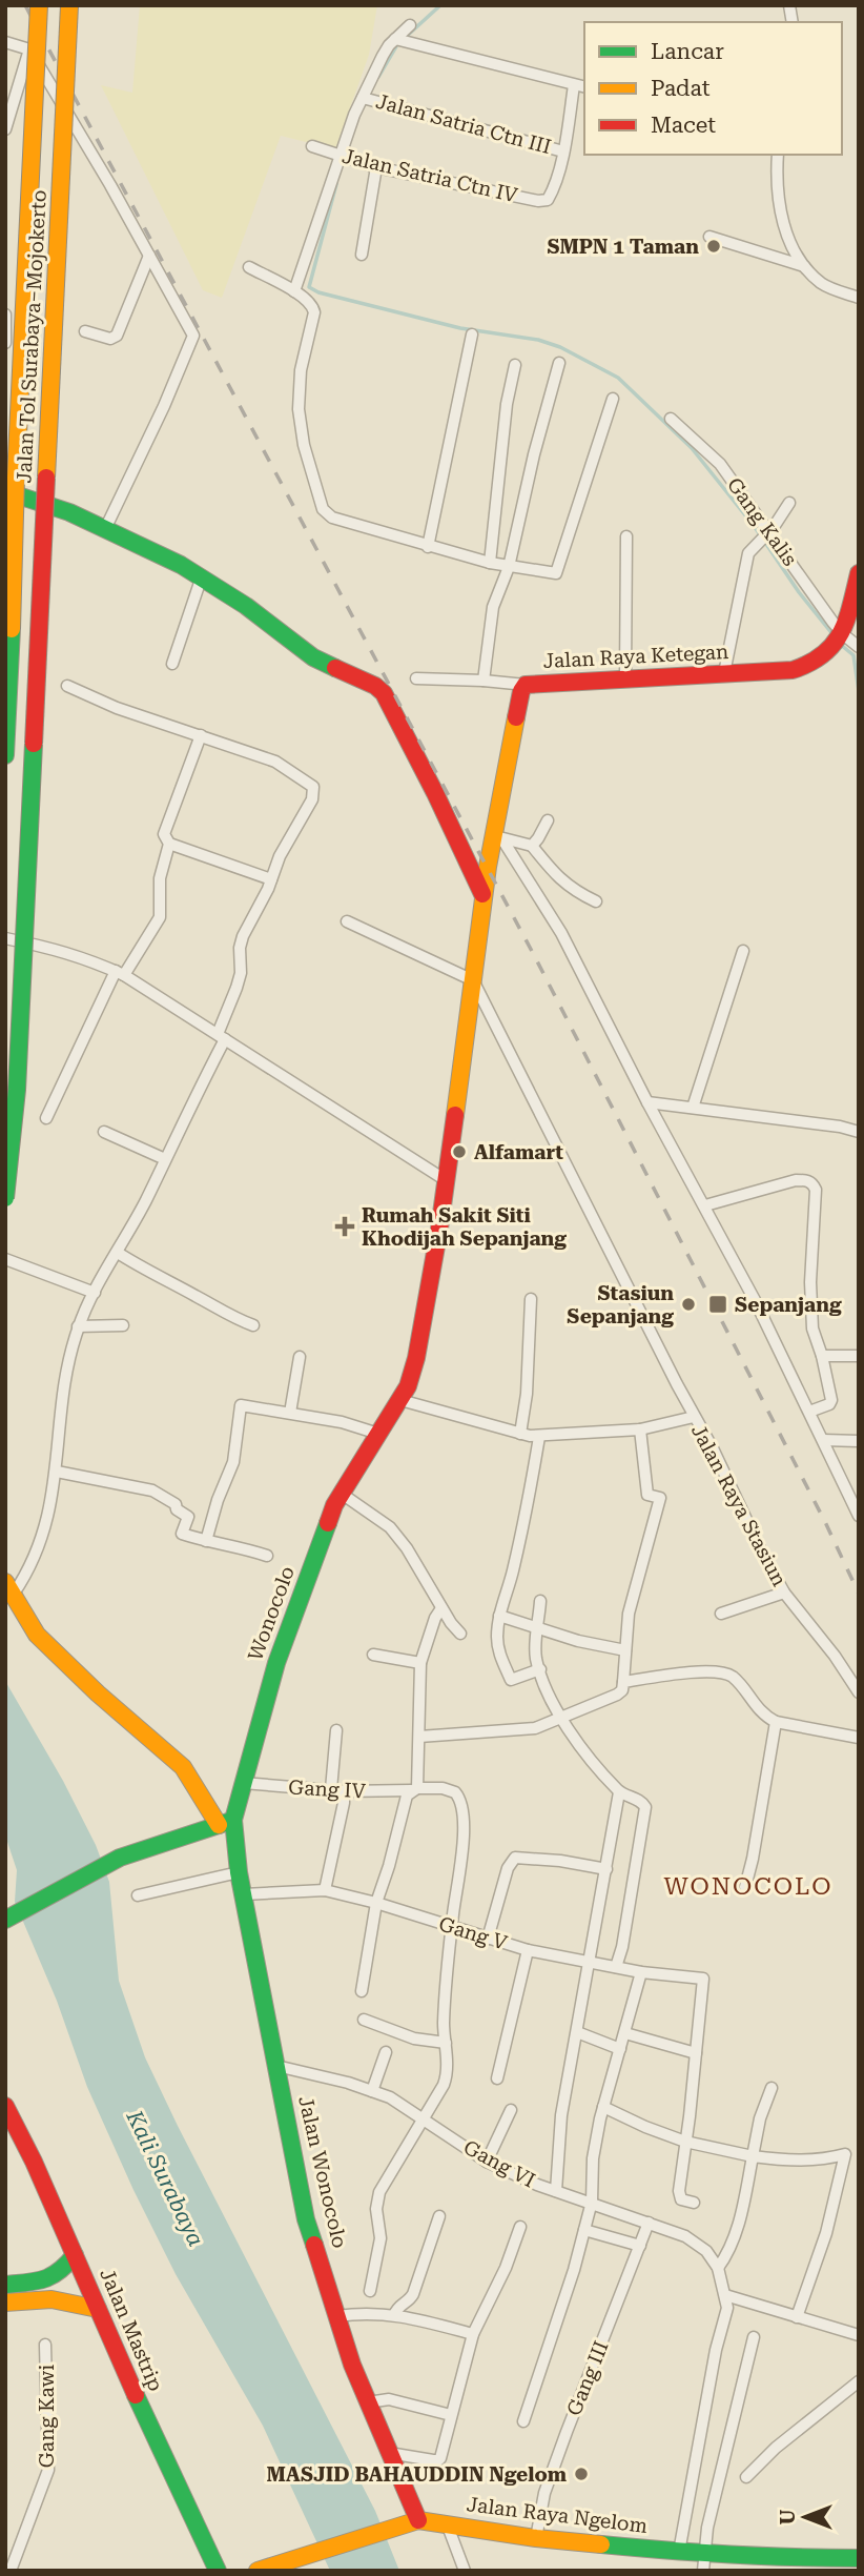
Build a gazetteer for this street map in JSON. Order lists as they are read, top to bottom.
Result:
{
  "streets": {
    "main road": [
      "Jalan Tol Surabaya–Mojokerto",
      "Jalan Raya Ketegan",
      "Wonocolo",
      "Jalan Wonocolo",
      "Jalan Mastrip",
      "Jalan Raya Ngelom"
    ],
    "street": [
      "Jalan Satria Ctn III",
      "Jalan Satria Ctn IV",
      "Gang Kalis",
      "Jalan Raya Stasiun",
      "Gang IV",
      "Gang V",
      "Gang VI",
      "Gang III",
      "Gang Kawi"
    ]
  },
  "crossings": [
    ["Jalan Satria Ctn III", "Jalan Satria Ctn IV"],
    ["Gang Kalis", "Jalan Raya Ketegan"],
    ["Jalan Raya Ketegan", "Wonocolo"],
    ["Jalan Raya Stasiun", "Wonocolo"],
    ["Wonocolo", "Gang IV"],
    ["Wonocolo", "Jalan Wonocolo"],
    ["Gang IV", "Gang V"],
    ["Gang V", "Jalan Wonocolo"],
    ["Gang VI", "Jalan Wonocolo"],
    ["Gang VI", "Gang III"],
    ["Jalan Wonocolo", "Jalan Raya Ngelom"],
    ["Gang III", "Jalan Raya Ngelom"]
  ],
  "districts": ["WONOCOLO"],
  "water": ["Kali Surabaya"],
  "places": {
    "other": [
      "SMPN 1 Taman",
      "Alfamart",
      "Stasiun Sepanjang",
      "MASJID BAHAUDDIN Ngelom"
    ],
    "health": ["Rumah Sakit Siti Khodijah Sepanjang"],
    "transit": ["Sepanjang"]
  },
  "legend": ["Lancar", "Padat", "Macet"],
  "north": "left"
}
